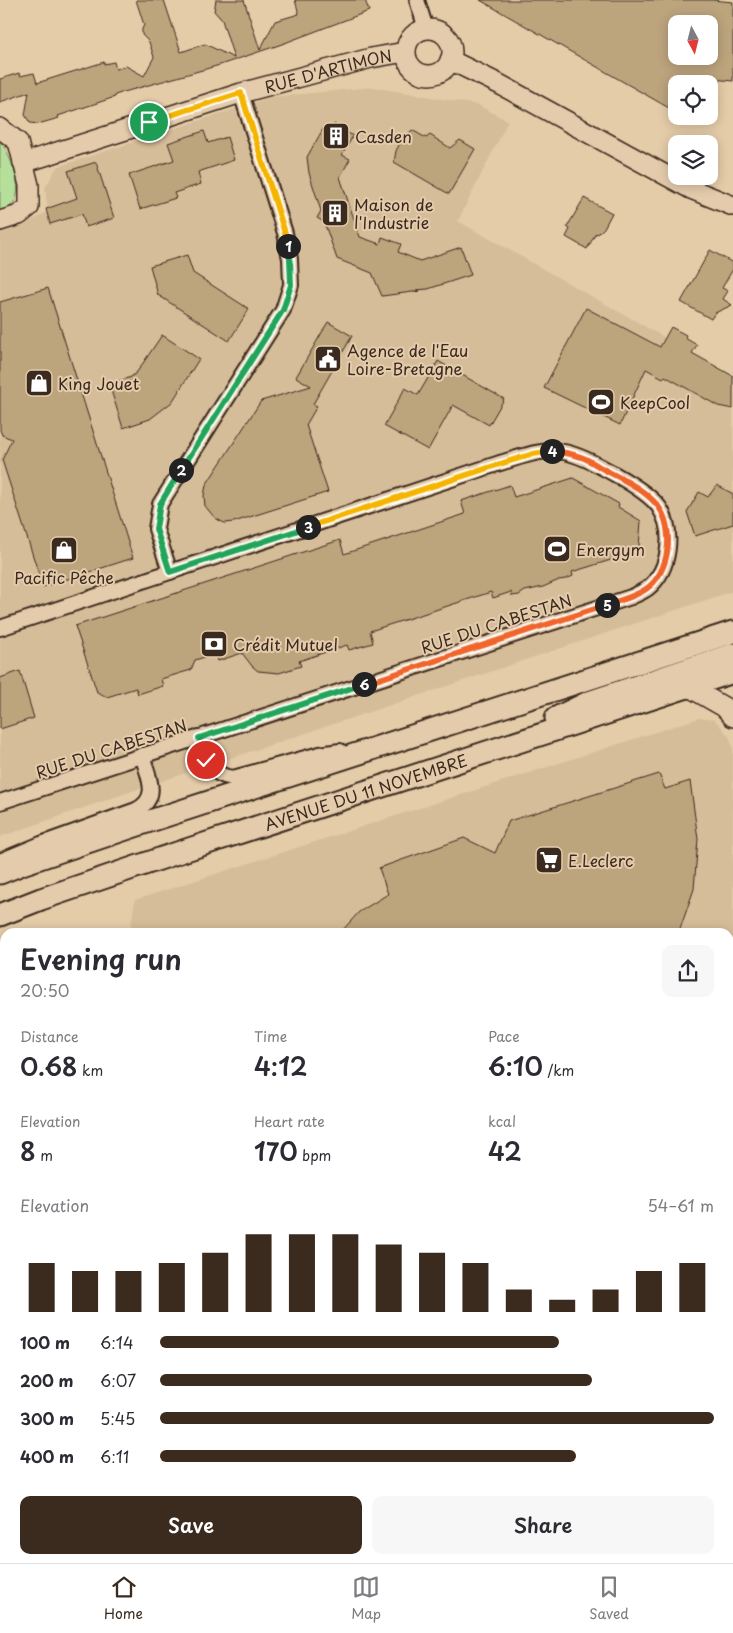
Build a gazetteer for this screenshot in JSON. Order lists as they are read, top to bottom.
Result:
{
  "streets": {
    "main road": ["AVENUE DU 11 NOVEMBRE"],
    "street": ["RUE D'ARTIMON", "RUE DU CABESTAN"]
  },
  "places": {
    "building": ["Casden", "Maison de l'Industrie"],
    "public building": ["Agence de l'Eau Loire-Bretagne"],
    "shop": ["King Jouet", "Pacific Pêche"],
    "sports": ["KeepCool", "Energym"],
    "bank": ["Crédit Mutuel"],
    "supermarket": ["E.Leclerc"]
  },
  "north": "bottom",
  "page": {
    "pins": [
      "1",
      "4",
      "2",
      "3",
      "5",
      "6"
    ],
    "heading": ["Evening run", "20:50"],
    "stats": [
      ["Distance", "0.68 km"],
      ["Time", "4:12"],
      ["Pace", "6:10 /km"],
      ["Elevation", "8 m"],
      ["Heart rate", "170 bpm"],
      ["kcal", "42"]
    ],
    "chart": ["Elevation", "54–61 m"],
    "list": [
      {
        "name": "100 m",
        "note": "6:14"
      },
      {
        "name": "200 m",
        "note": "6:07"
      },
      {
        "name": "300 m",
        "note": "5:45"
      },
      {
        "name": "400 m",
        "note": "6:11"
      }
    ],
    "buttons": ["Save", "Share"],
    "tabs": ["Home", "Map", "Saved"]
  }
}
